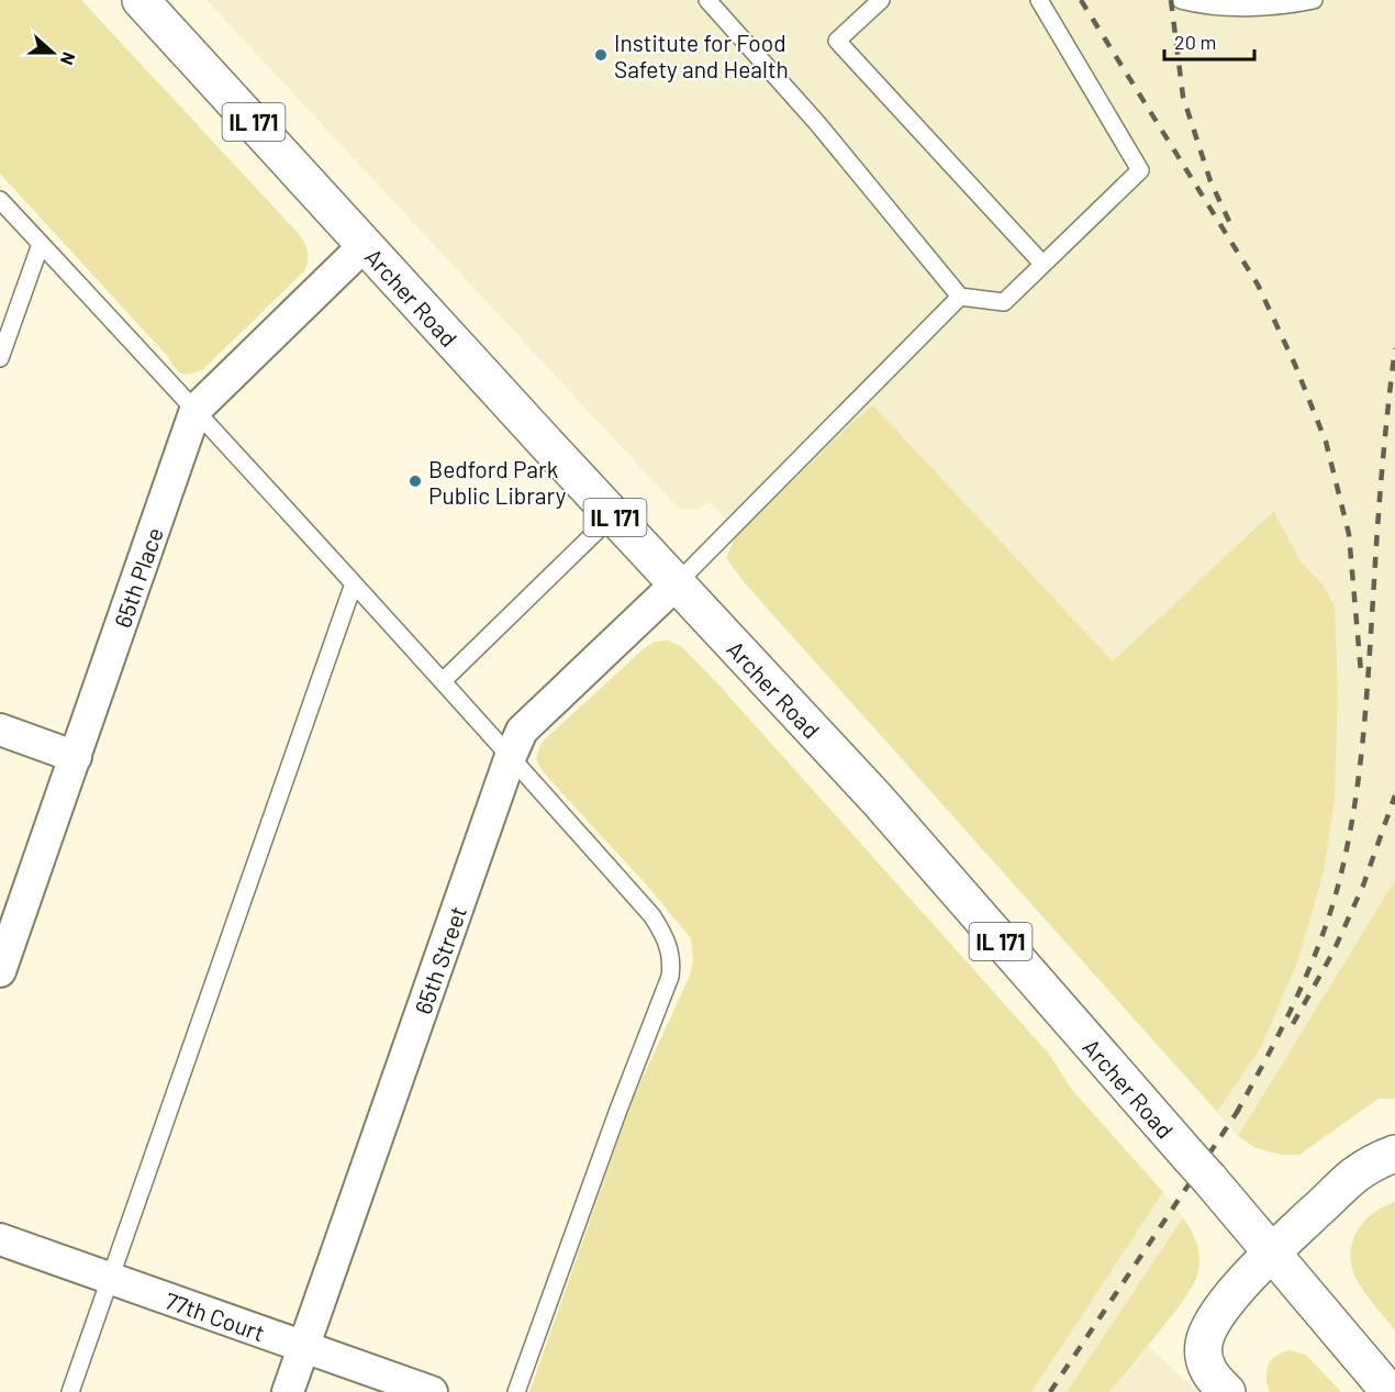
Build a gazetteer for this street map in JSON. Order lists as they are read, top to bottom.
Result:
{
  "streets": {
    "main road": ["IL 171", "Archer Road"],
    "street": ["65th Place", "65th Street", "77th Court"]
  },
  "crossings": [
    ["Archer Road", "65th Place"],
    ["Archer Road", "65th Street"],
    ["65th Street", "77th Court"]
  ],
  "places": ["Institute for Food Safety and Health", "Bedford Park Public Library"],
  "scale_bar": "20 m",
  "north": "right"
}
